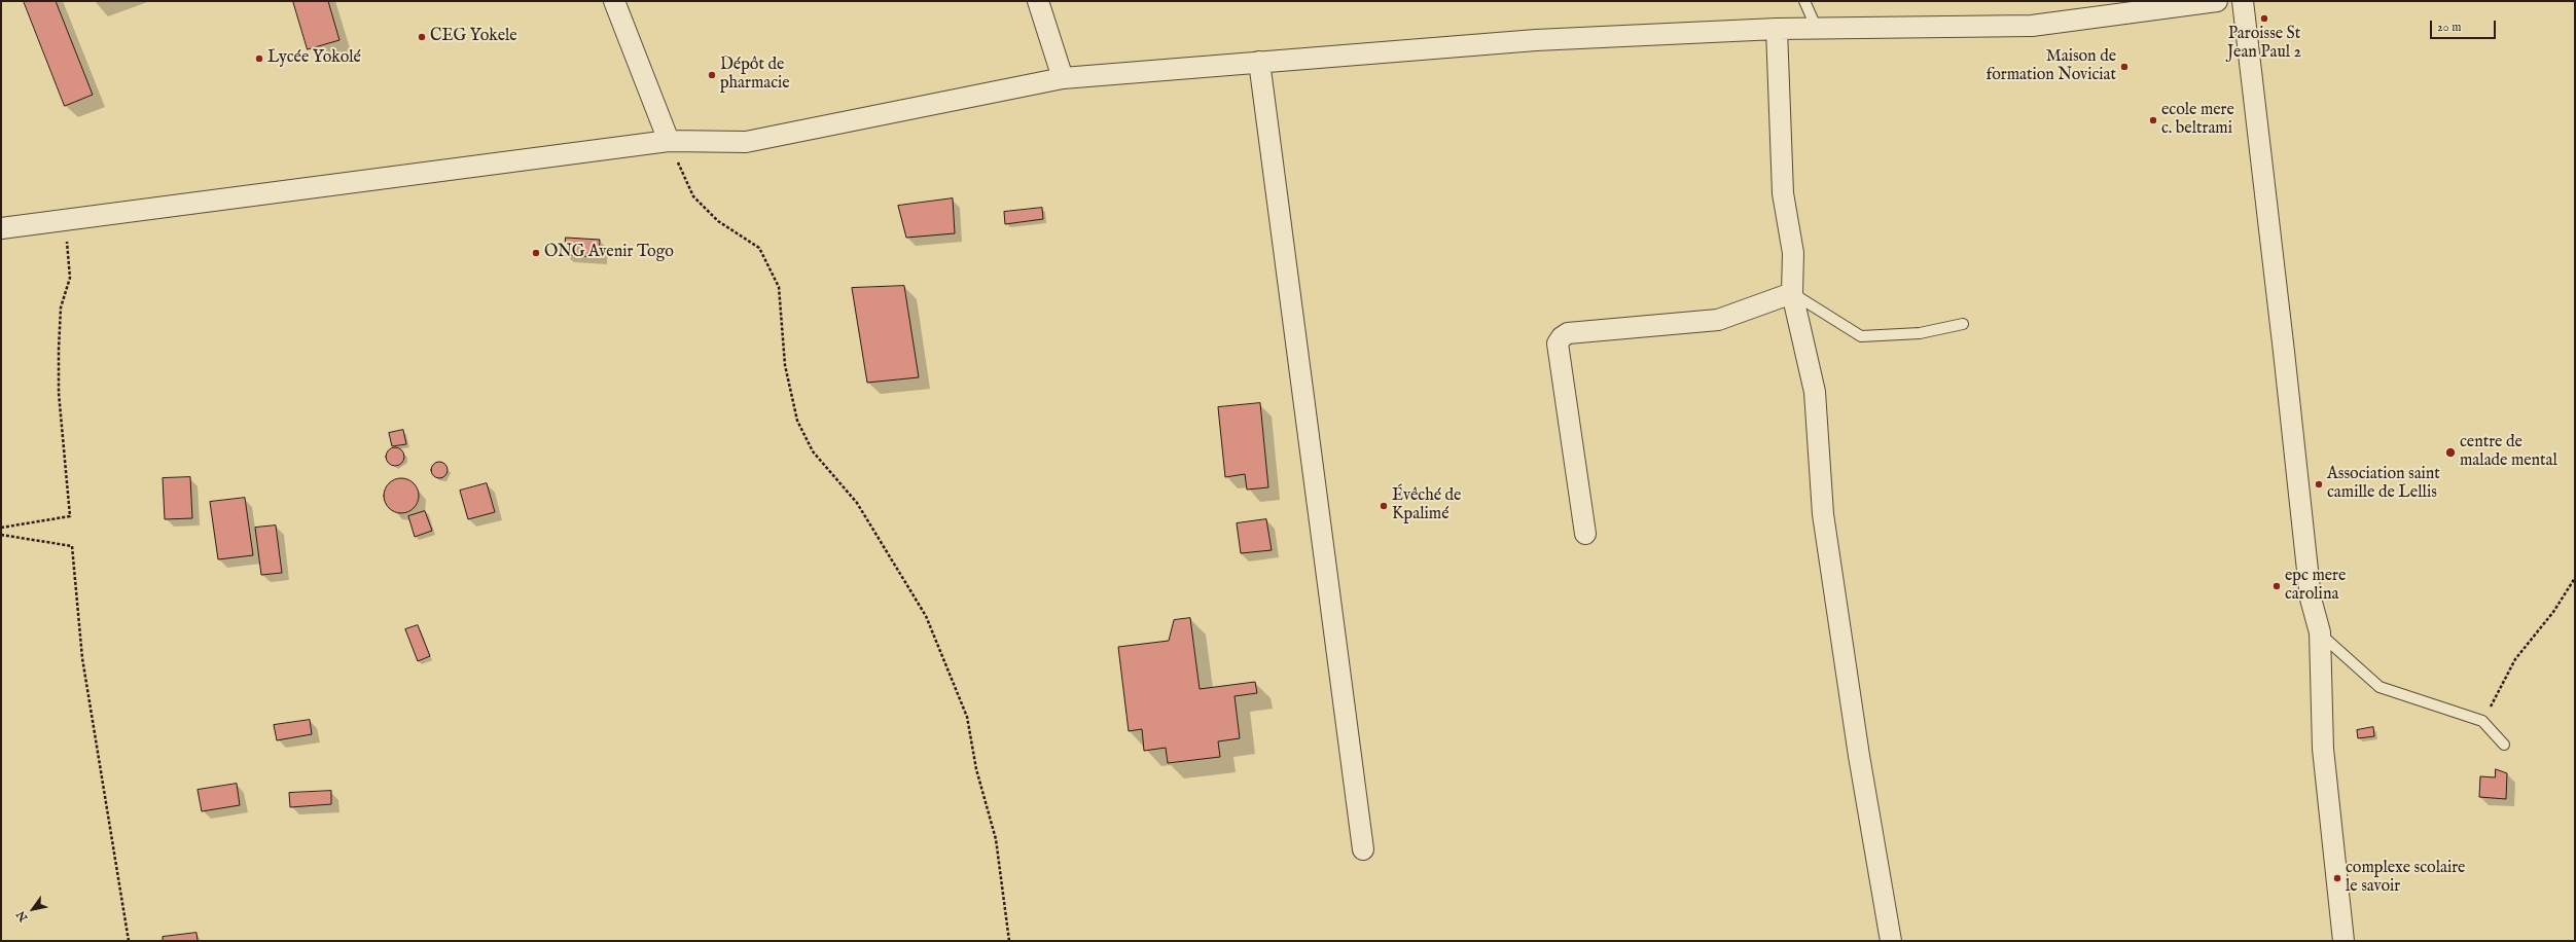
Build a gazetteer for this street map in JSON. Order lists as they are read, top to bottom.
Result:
{
  "places": [
    "Paroisse St Jean Paul 2",
    "CEG Yokele",
    "Lycée Yokolé",
    "Maison de formation Noviciat",
    "Dépôt de pharmacie",
    "ecole mere c. beltrami",
    "ONG Avenir Togo",
    "centre de malade mental",
    "Association saint camille de Lellis",
    "Évêché de Kpalimé",
    "epc mere carolina",
    "complexe scolaire le savoir"
  ],
  "scale_bar": "20 m",
  "north": "bottom left"
}
